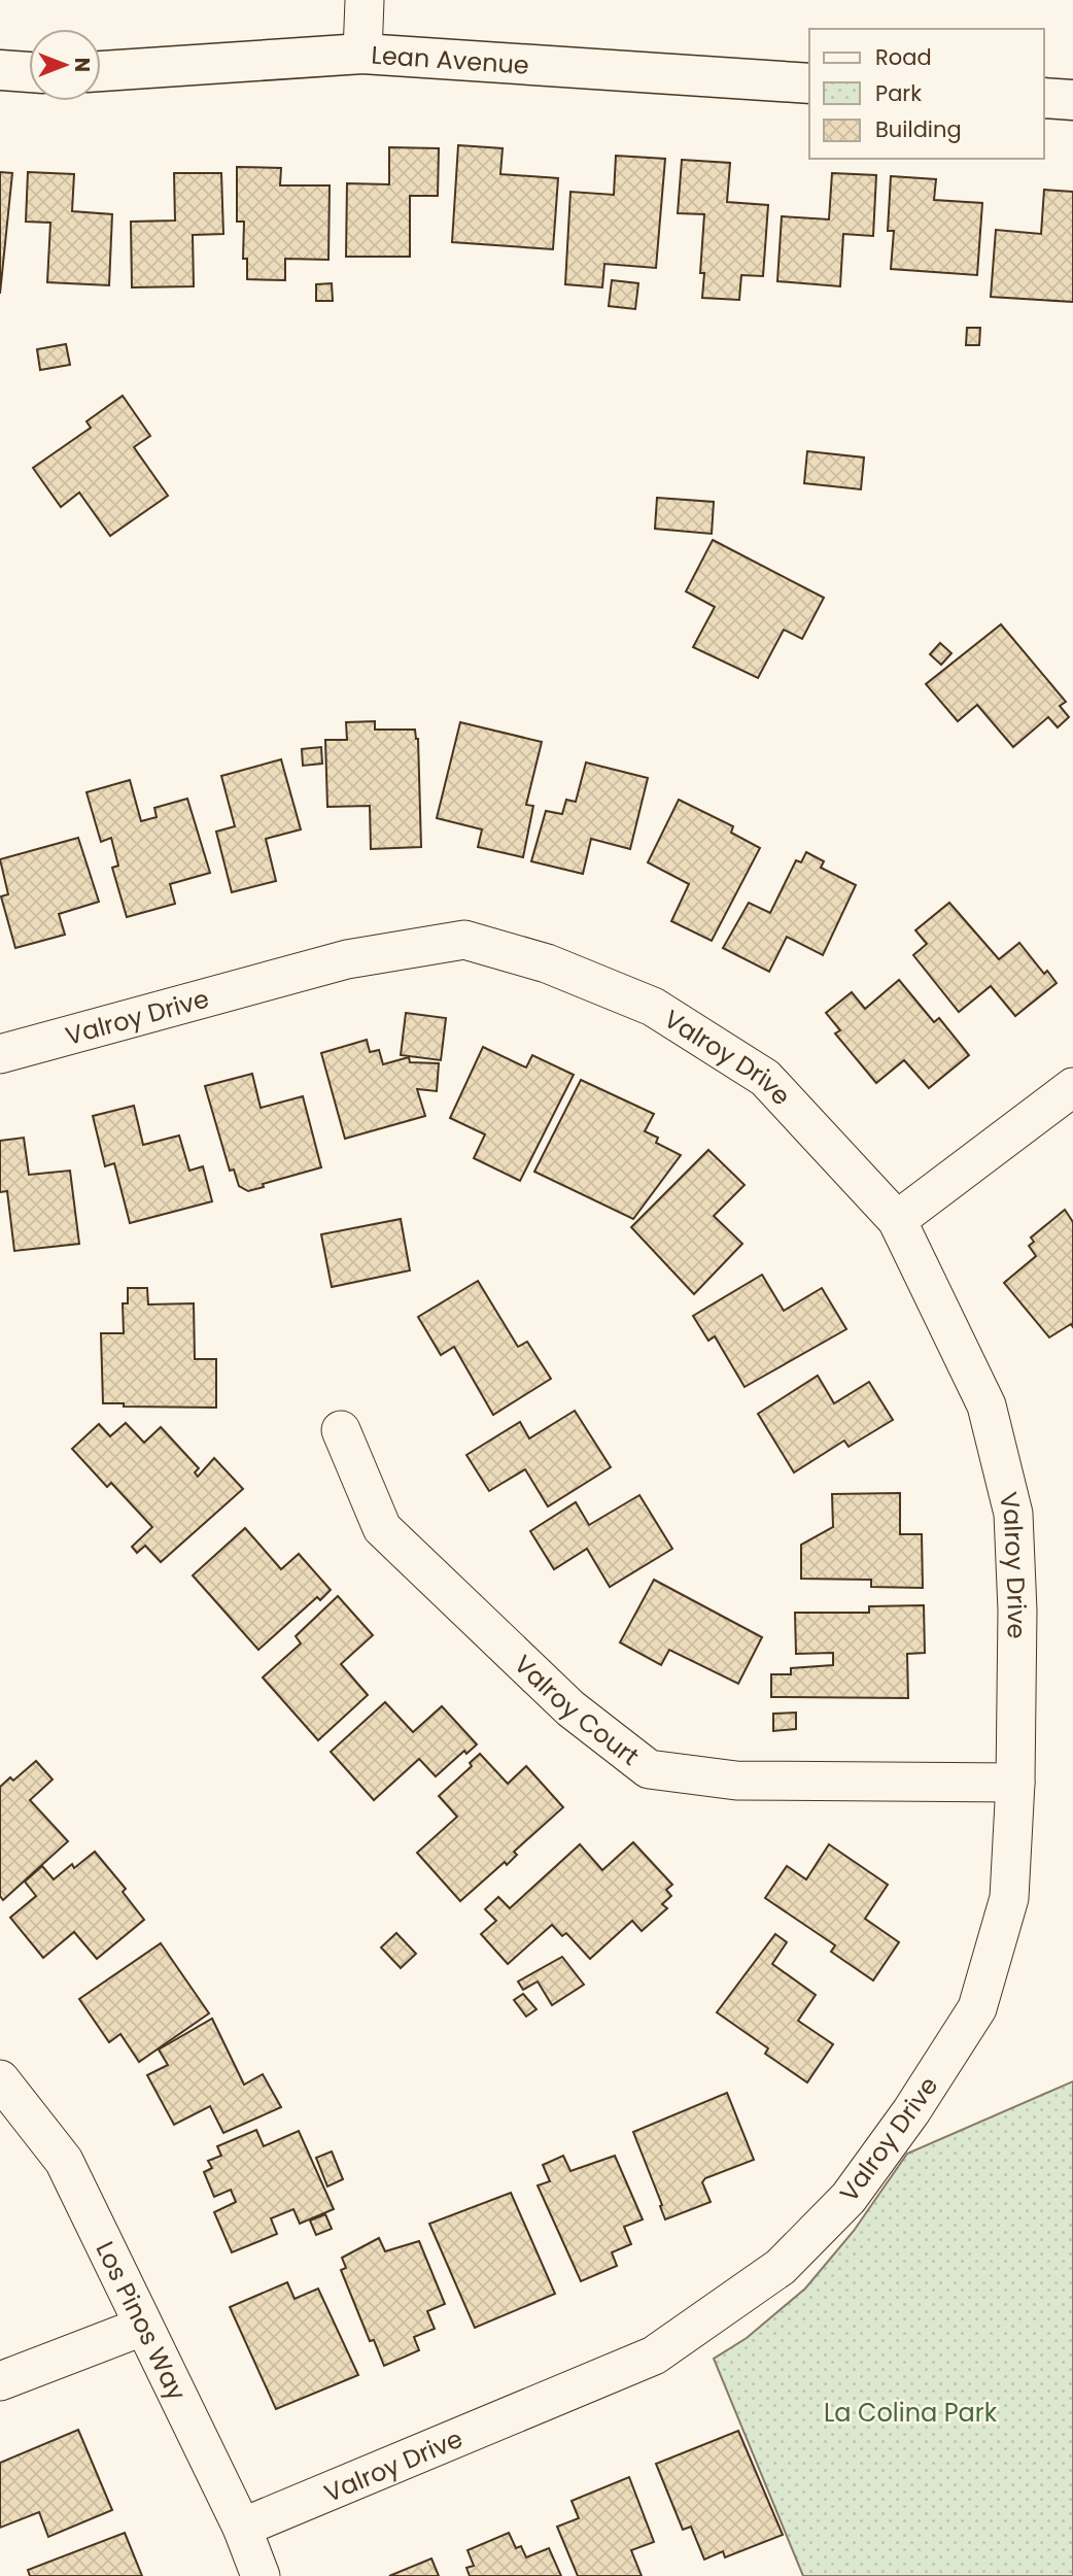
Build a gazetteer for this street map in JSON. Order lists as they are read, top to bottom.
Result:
{
  "streets": {
    "street": [
      "Lean Avenue",
      "Valroy Drive",
      "Valroy Court",
      "Los Pinos Way"
    ]
  },
  "crossings": [
    ["Valroy Drive", "Valroy Court"],
    ["Valroy Drive", "Los Pinos Way"]
  ],
  "parks": ["La Colina Park"],
  "legend": ["Road", "Park", "Building"],
  "north": "right"
}
